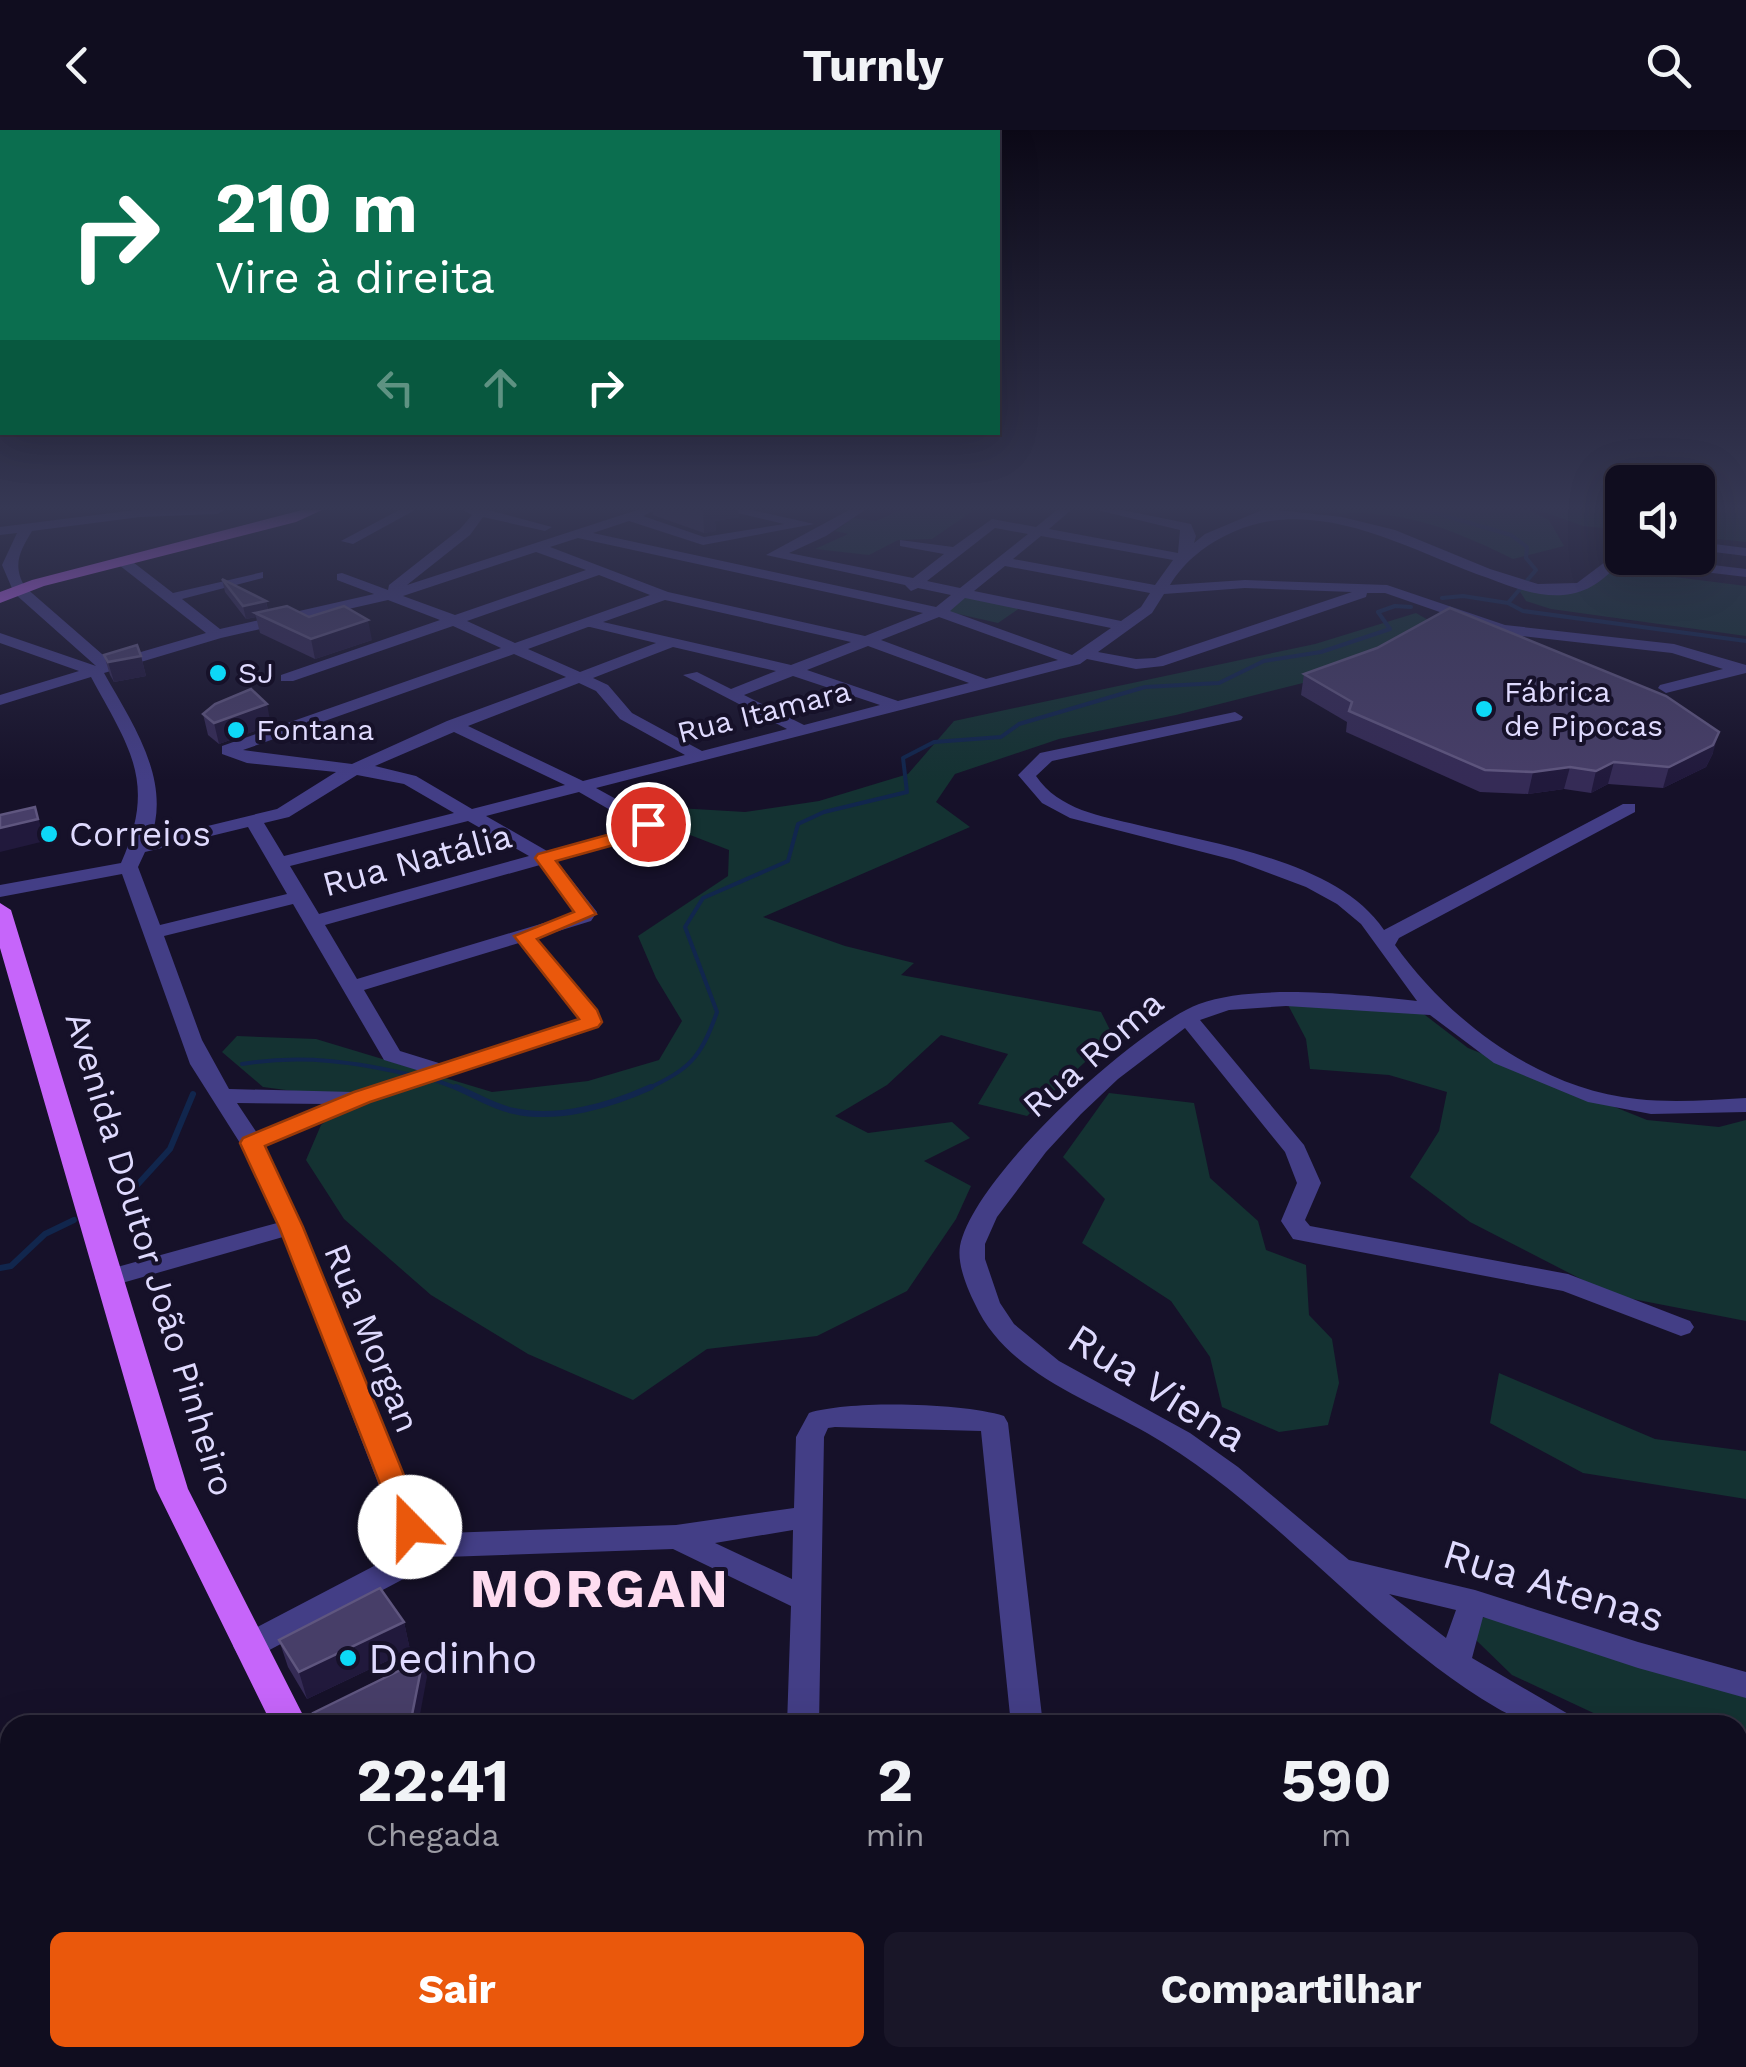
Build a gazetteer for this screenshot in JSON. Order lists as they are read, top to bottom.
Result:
{
  "streets": {
    "main road": ["Avenida Doutor João Pinheiro"],
    "street": [
      "Rua Itamara",
      "Rua Natália",
      "Rua Roma",
      "Rua Morgan",
      "Rua Viena",
      "Rua Atenas"
    ]
  },
  "crossings": [
    ["Rua Itamara", "Rua Natália"],
    ["Rua Roma", "Rua Viena"],
    ["Rua Viena", "Rua Atenas"]
  ],
  "districts": ["MORGAN"],
  "places": [
    "SJ",
    "Fábrica de Pipocas",
    "Fontana",
    "Correios",
    "Dedinho"
  ],
  "page": {
    "header": "Turnly",
    "turn": ["210 m", "Vire à direita"],
    "eta": [
      "22:41",
      "Chegada",
      "2",
      "min",
      "590",
      "m"
    ],
    "buttons": ["Sair", "Compartilhar"]
  }
}
